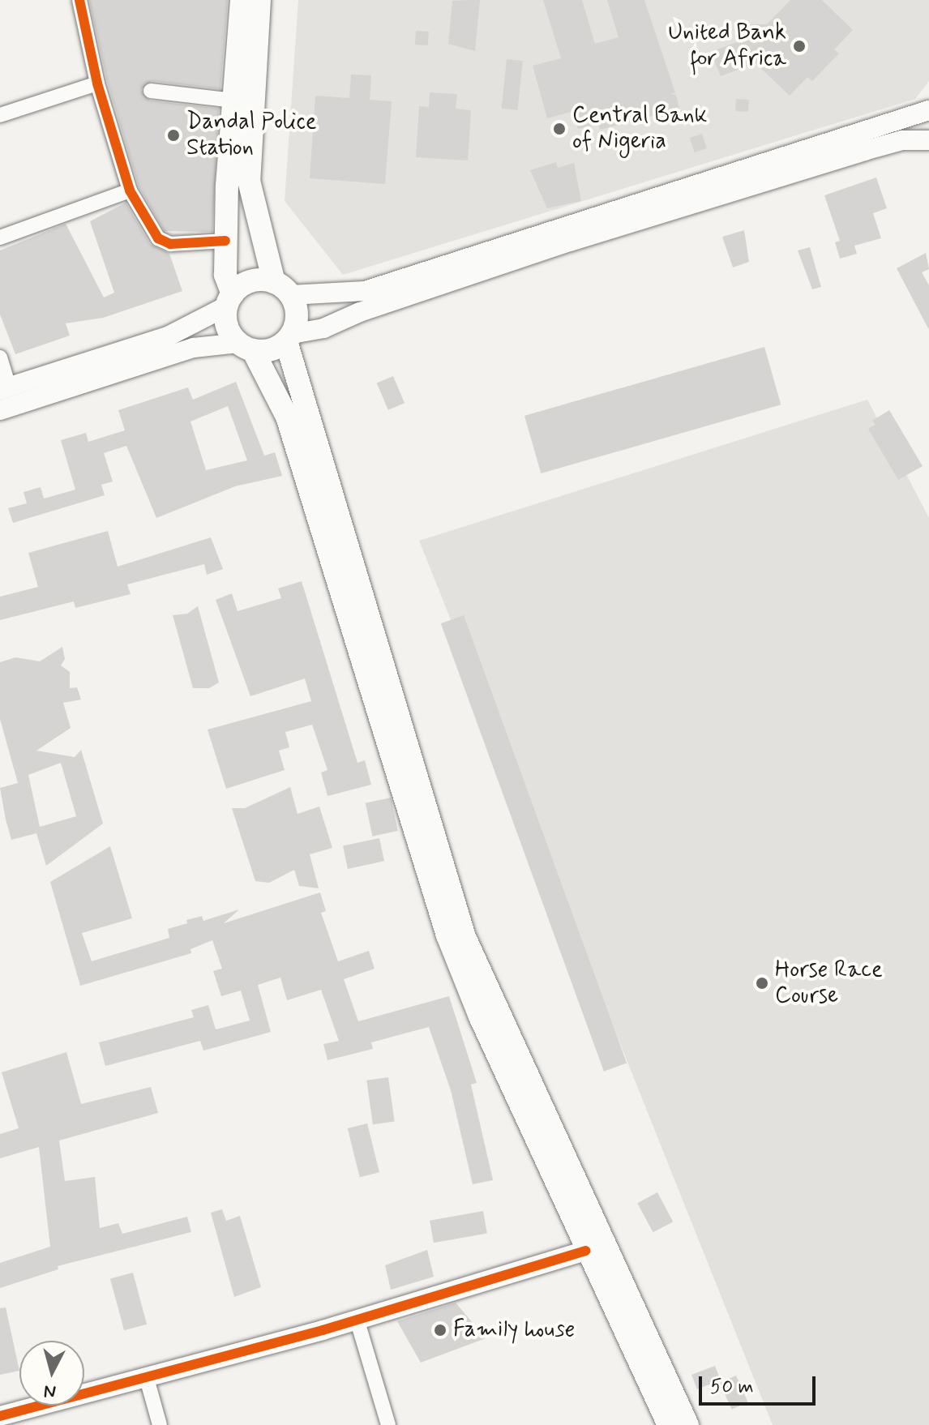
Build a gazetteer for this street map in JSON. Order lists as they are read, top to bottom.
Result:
{
  "places": [
    "United Bank for Africa",
    "Central Bank of Nigeria",
    "Dandal Police Station",
    "Horse Race Course",
    "Family house"
  ],
  "scale_bar": "50 m",
  "north": "bottom"
}
